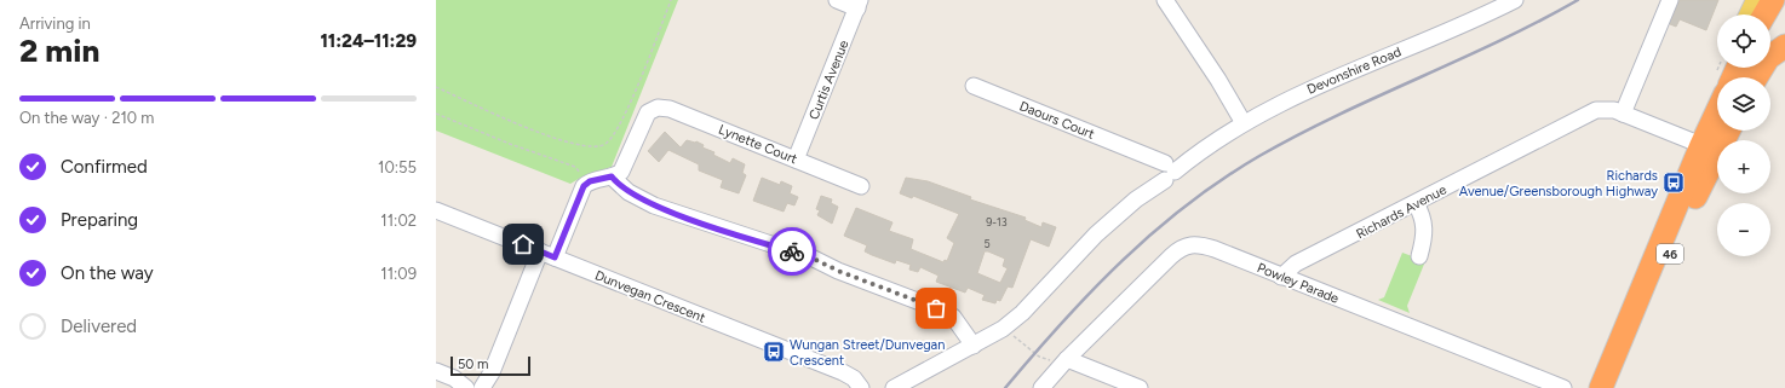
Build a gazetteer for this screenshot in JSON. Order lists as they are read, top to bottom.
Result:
{
  "streets": {
    "highway": ["46"],
    "street": [
      "Devonshire Road",
      "Curtis Avenue",
      "Daours Court",
      "Lynette Court",
      "Richards Avenue",
      "Powley Parade",
      "Dunvegan Crescent"
    ]
  },
  "crossings": [
    ["Devonshire Road", "Daours Court"],
    ["Curtis Avenue", "Lynette Court"],
    ["Richards Avenue", "46"],
    ["Richards Avenue", "Powley Parade"]
  ],
  "places": {
    "bus stop": ["Richards Avenue/Greensborough Highway", "Wungan Street/Dunvegan Crescent"]
  },
  "house_numbers": ["9-13", "5"],
  "scale_bar": "50 m",
  "page": {
    "heading": ["2 min", "Arriving in", "11:24–11:29"],
    "map_buttons": ["+", "−"],
    "bar": "On the way · 210 m",
    "list": [
      ["Confirmed", "10:55"],
      ["Preparing", "11:02"],
      ["On the way", "11:09"],
      "Delivered"
    ],
    "scale": "50 m"
  }
}
